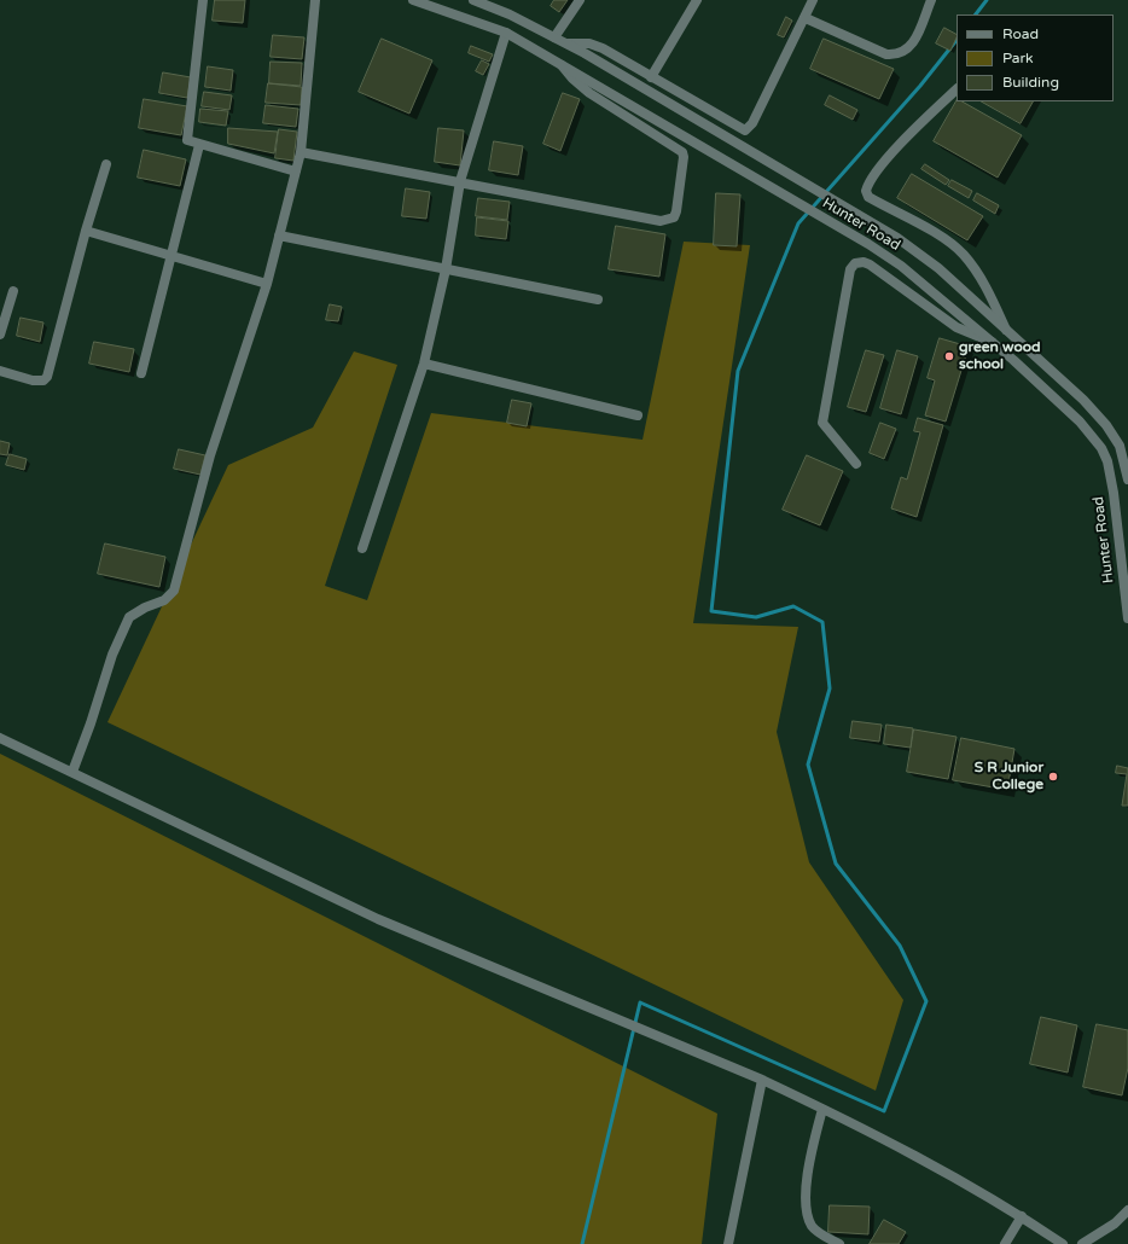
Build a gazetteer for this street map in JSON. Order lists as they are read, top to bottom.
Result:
{
  "streets": {
    "street": ["Hunter Road"]
  },
  "places": ["green wood school", "S R Junior College"],
  "legend": ["Road", "Park", "Building"]
}
